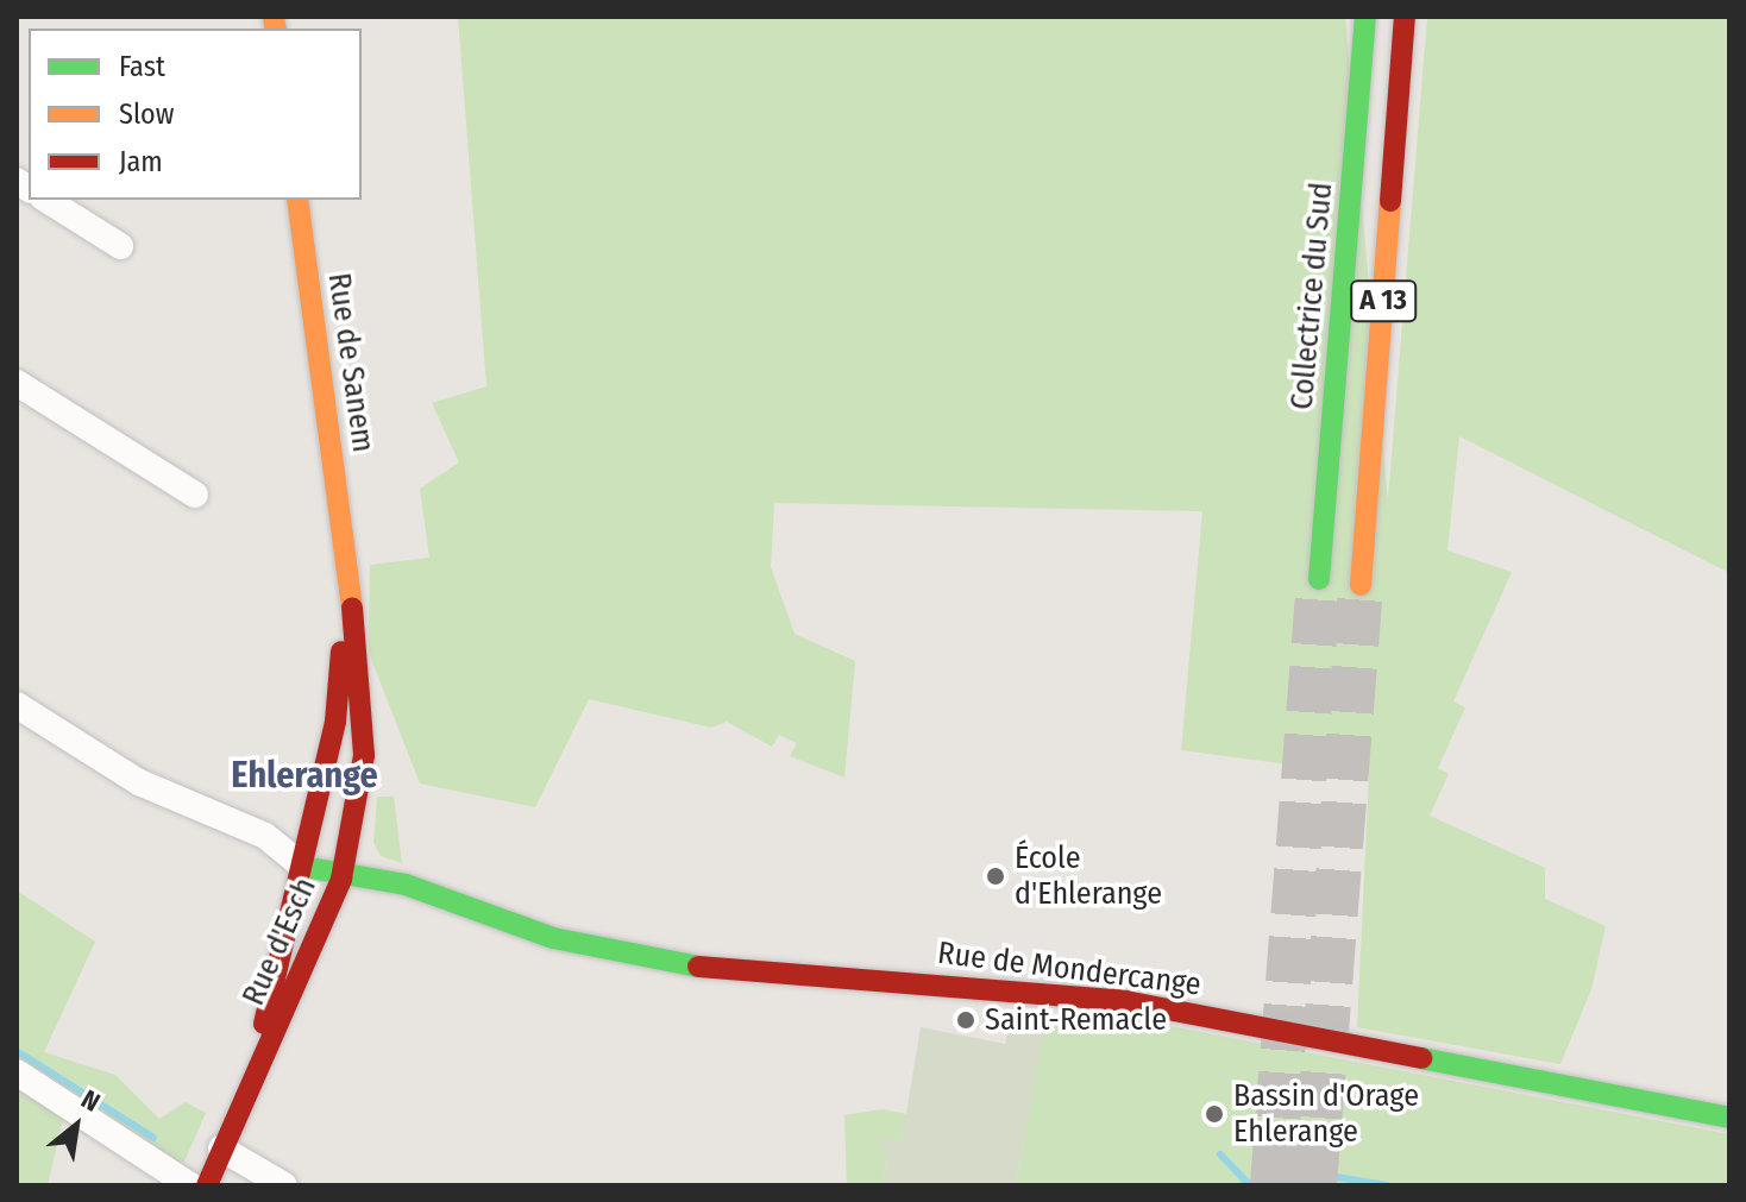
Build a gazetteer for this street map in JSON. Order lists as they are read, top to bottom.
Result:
{
  "streets": {
    "main road": [
      "Collectrice du Sud",
      "A 13",
      "Rue de Sanem",
      "Rue d'Esch",
      "Rue de Mondercange"
    ]
  },
  "crossings": [
    ["Rue de Sanem", "Rue d'Esch"],
    ["Rue de Sanem", "Rue de Mondercange"],
    ["Rue d'Esch", "Rue de Mondercange"]
  ],
  "districts": ["Ehlerange"],
  "places": ["École d'Ehlerange", "Saint-Remacle", "Bassin d'Orage Ehlerange"],
  "legend": ["Fast", "Slow", "Jam"],
  "north": "top right"
}
